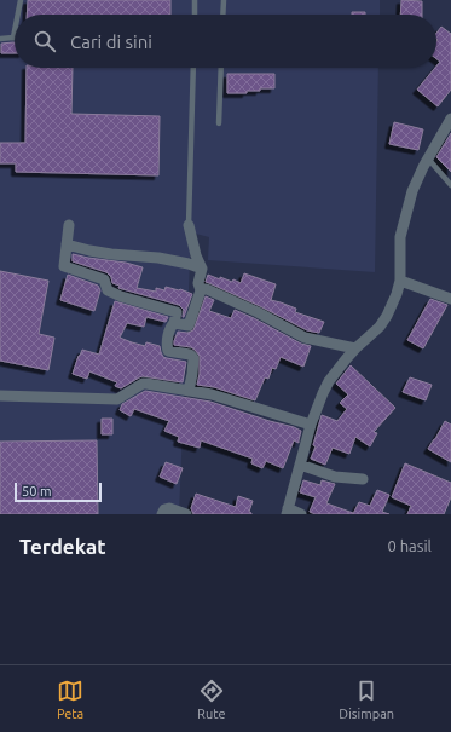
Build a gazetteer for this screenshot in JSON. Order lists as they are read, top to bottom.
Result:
{
  "scale_bar": "50 m",
  "page": {
    "search": "Cari di sini",
    "scale": "50 m",
    "heading": ["Terdekat", "0 hasil"],
    "nav": ["Peta", "Rute", "Disimpan"]
  }
}
